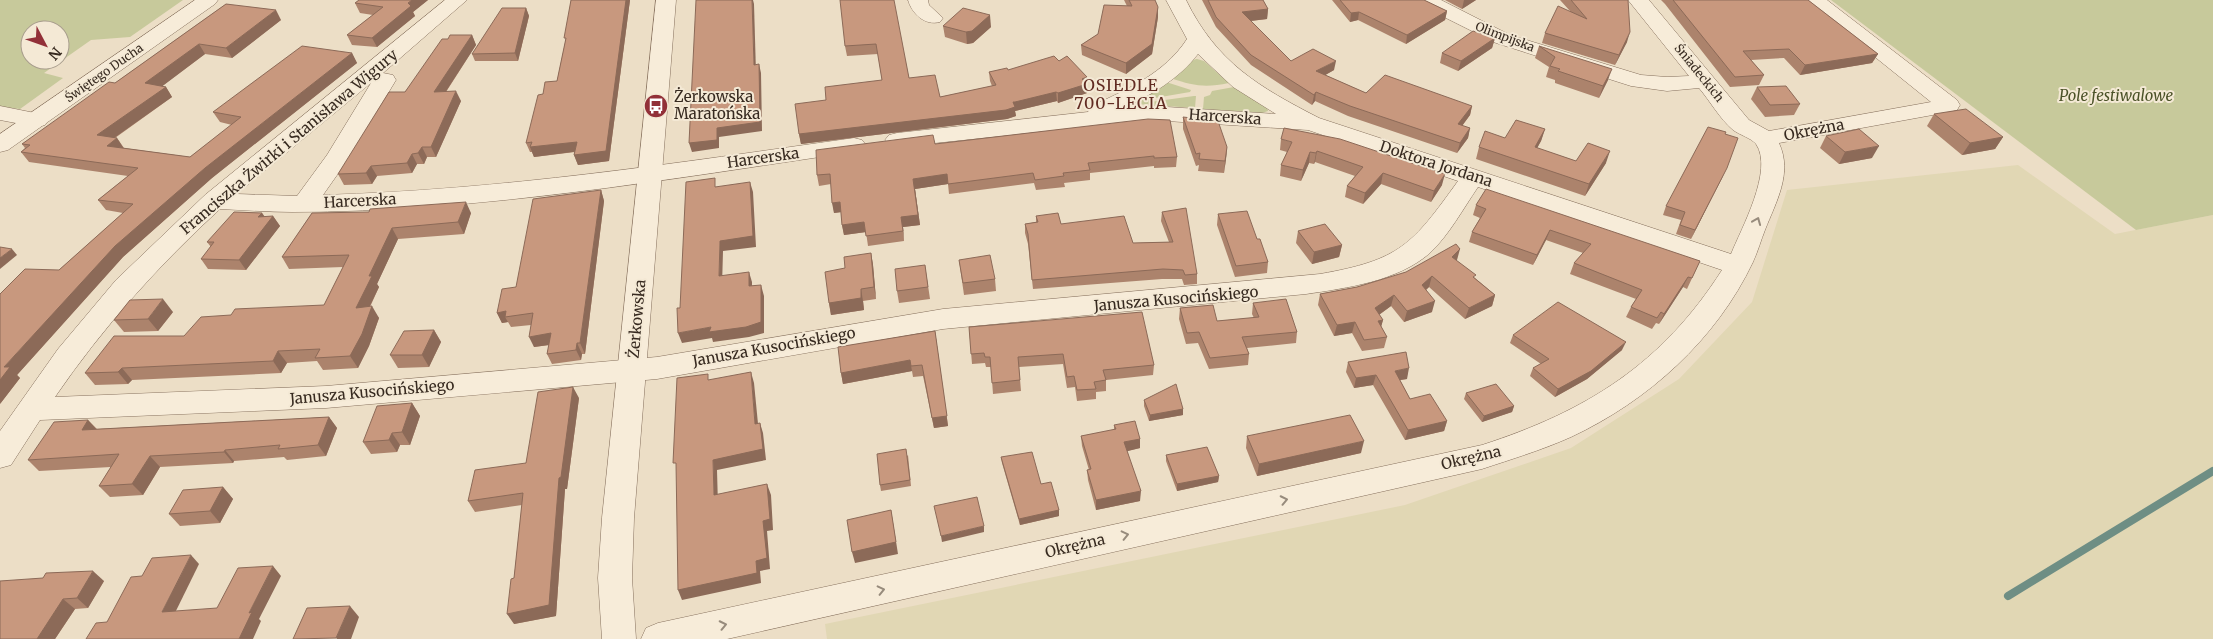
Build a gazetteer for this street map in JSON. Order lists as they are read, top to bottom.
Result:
{
  "streets": {
    "street": [
      "Olimpijska",
      "Świętego Ducha",
      "Śniadeckich",
      "Harcerska",
      "Okrężna",
      "Franciszka Żwirki i Stanisława Wigury",
      "Doktora Jordana",
      "Janusza Kusocińskiego",
      "Żerkowska"
    ]
  },
  "crossings": [
    ["Olimpijska", "Śniadeckich"],
    ["Śniadeckich", "Okrężna"],
    ["Harcerska", "Franciszka Żwirki i Stanisława Wigury"],
    ["Harcerska", "Doktora Jordana"],
    ["Harcerska", "Żerkowska"],
    ["Okrężna", "Doktora Jordana"],
    ["Franciszka Żwirki i Stanisława Wigury", "Janusza Kusocińskiego"],
    ["Doktora Jordana", "Janusza Kusocińskiego"],
    ["Janusza Kusocińskiego", "Żerkowska"]
  ],
  "one_way": ["Okrężna"],
  "districts": ["OSIEDLE 700-LECIA"],
  "parks": ["Pole festiwalowe"],
  "places": {
    "bus stop": ["Żerkowska Maratońska"]
  },
  "north": "bottom right"
}
